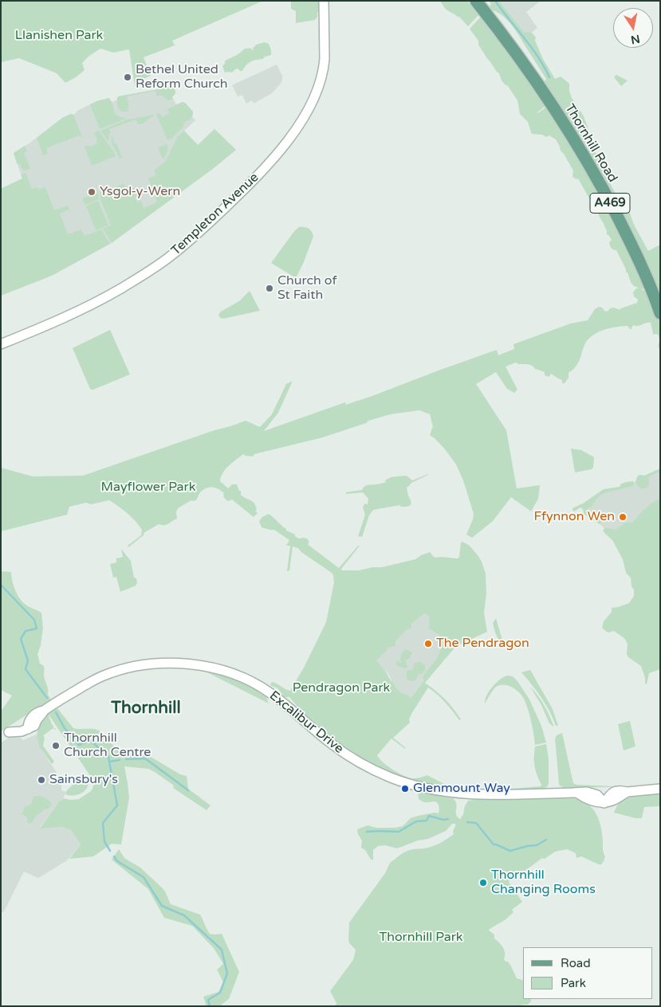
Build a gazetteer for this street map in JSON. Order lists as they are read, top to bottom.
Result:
{
  "streets": {
    "main road": ["Thornhill Road", "A469"],
    "street": ["Templeton Avenue", "Excalibur Drive"]
  },
  "districts": ["Thornhill"],
  "parks": [
    "Llanishen Park",
    "Mayflower Park",
    "Pendragon Park",
    "Thornhill Park"
  ],
  "places": [
    "Bethel United Reform Church",
    "Ysgol-y-Wern",
    "Church of St Faith",
    "Ffynnon Wen",
    "The Pendragon",
    "Thornhill Church Centre",
    "Sainsbury's",
    "Glenmount Way",
    "Thornhill Changing Rooms"
  ],
  "legend": ["Road", "Park"],
  "north": "bottom"
}
